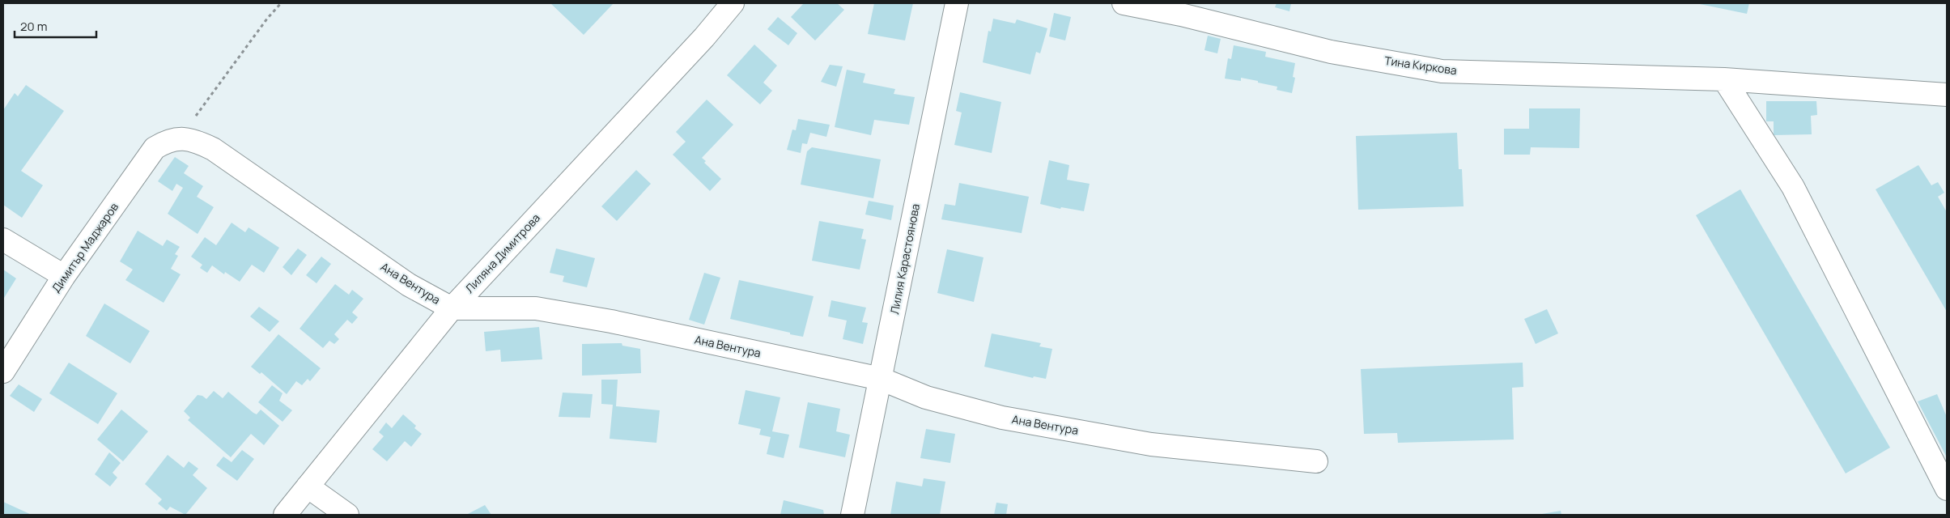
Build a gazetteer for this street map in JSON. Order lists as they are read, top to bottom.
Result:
{
  "streets": {
    "street": [
      "Тина Киркова",
      "Димитър Маджаров",
      "Лиляна Димитрова",
      "Лилия Карастоянова",
      "Ана Вентура"
    ]
  },
  "crossings": [
    ["Димитър Маджаров", "Ана Вентура"],
    ["Лиляна Димитрова", "Ана Вентура"],
    ["Лилия Карастоянова", "Ана Вентура"]
  ],
  "scale_bar": "20 m"
}
